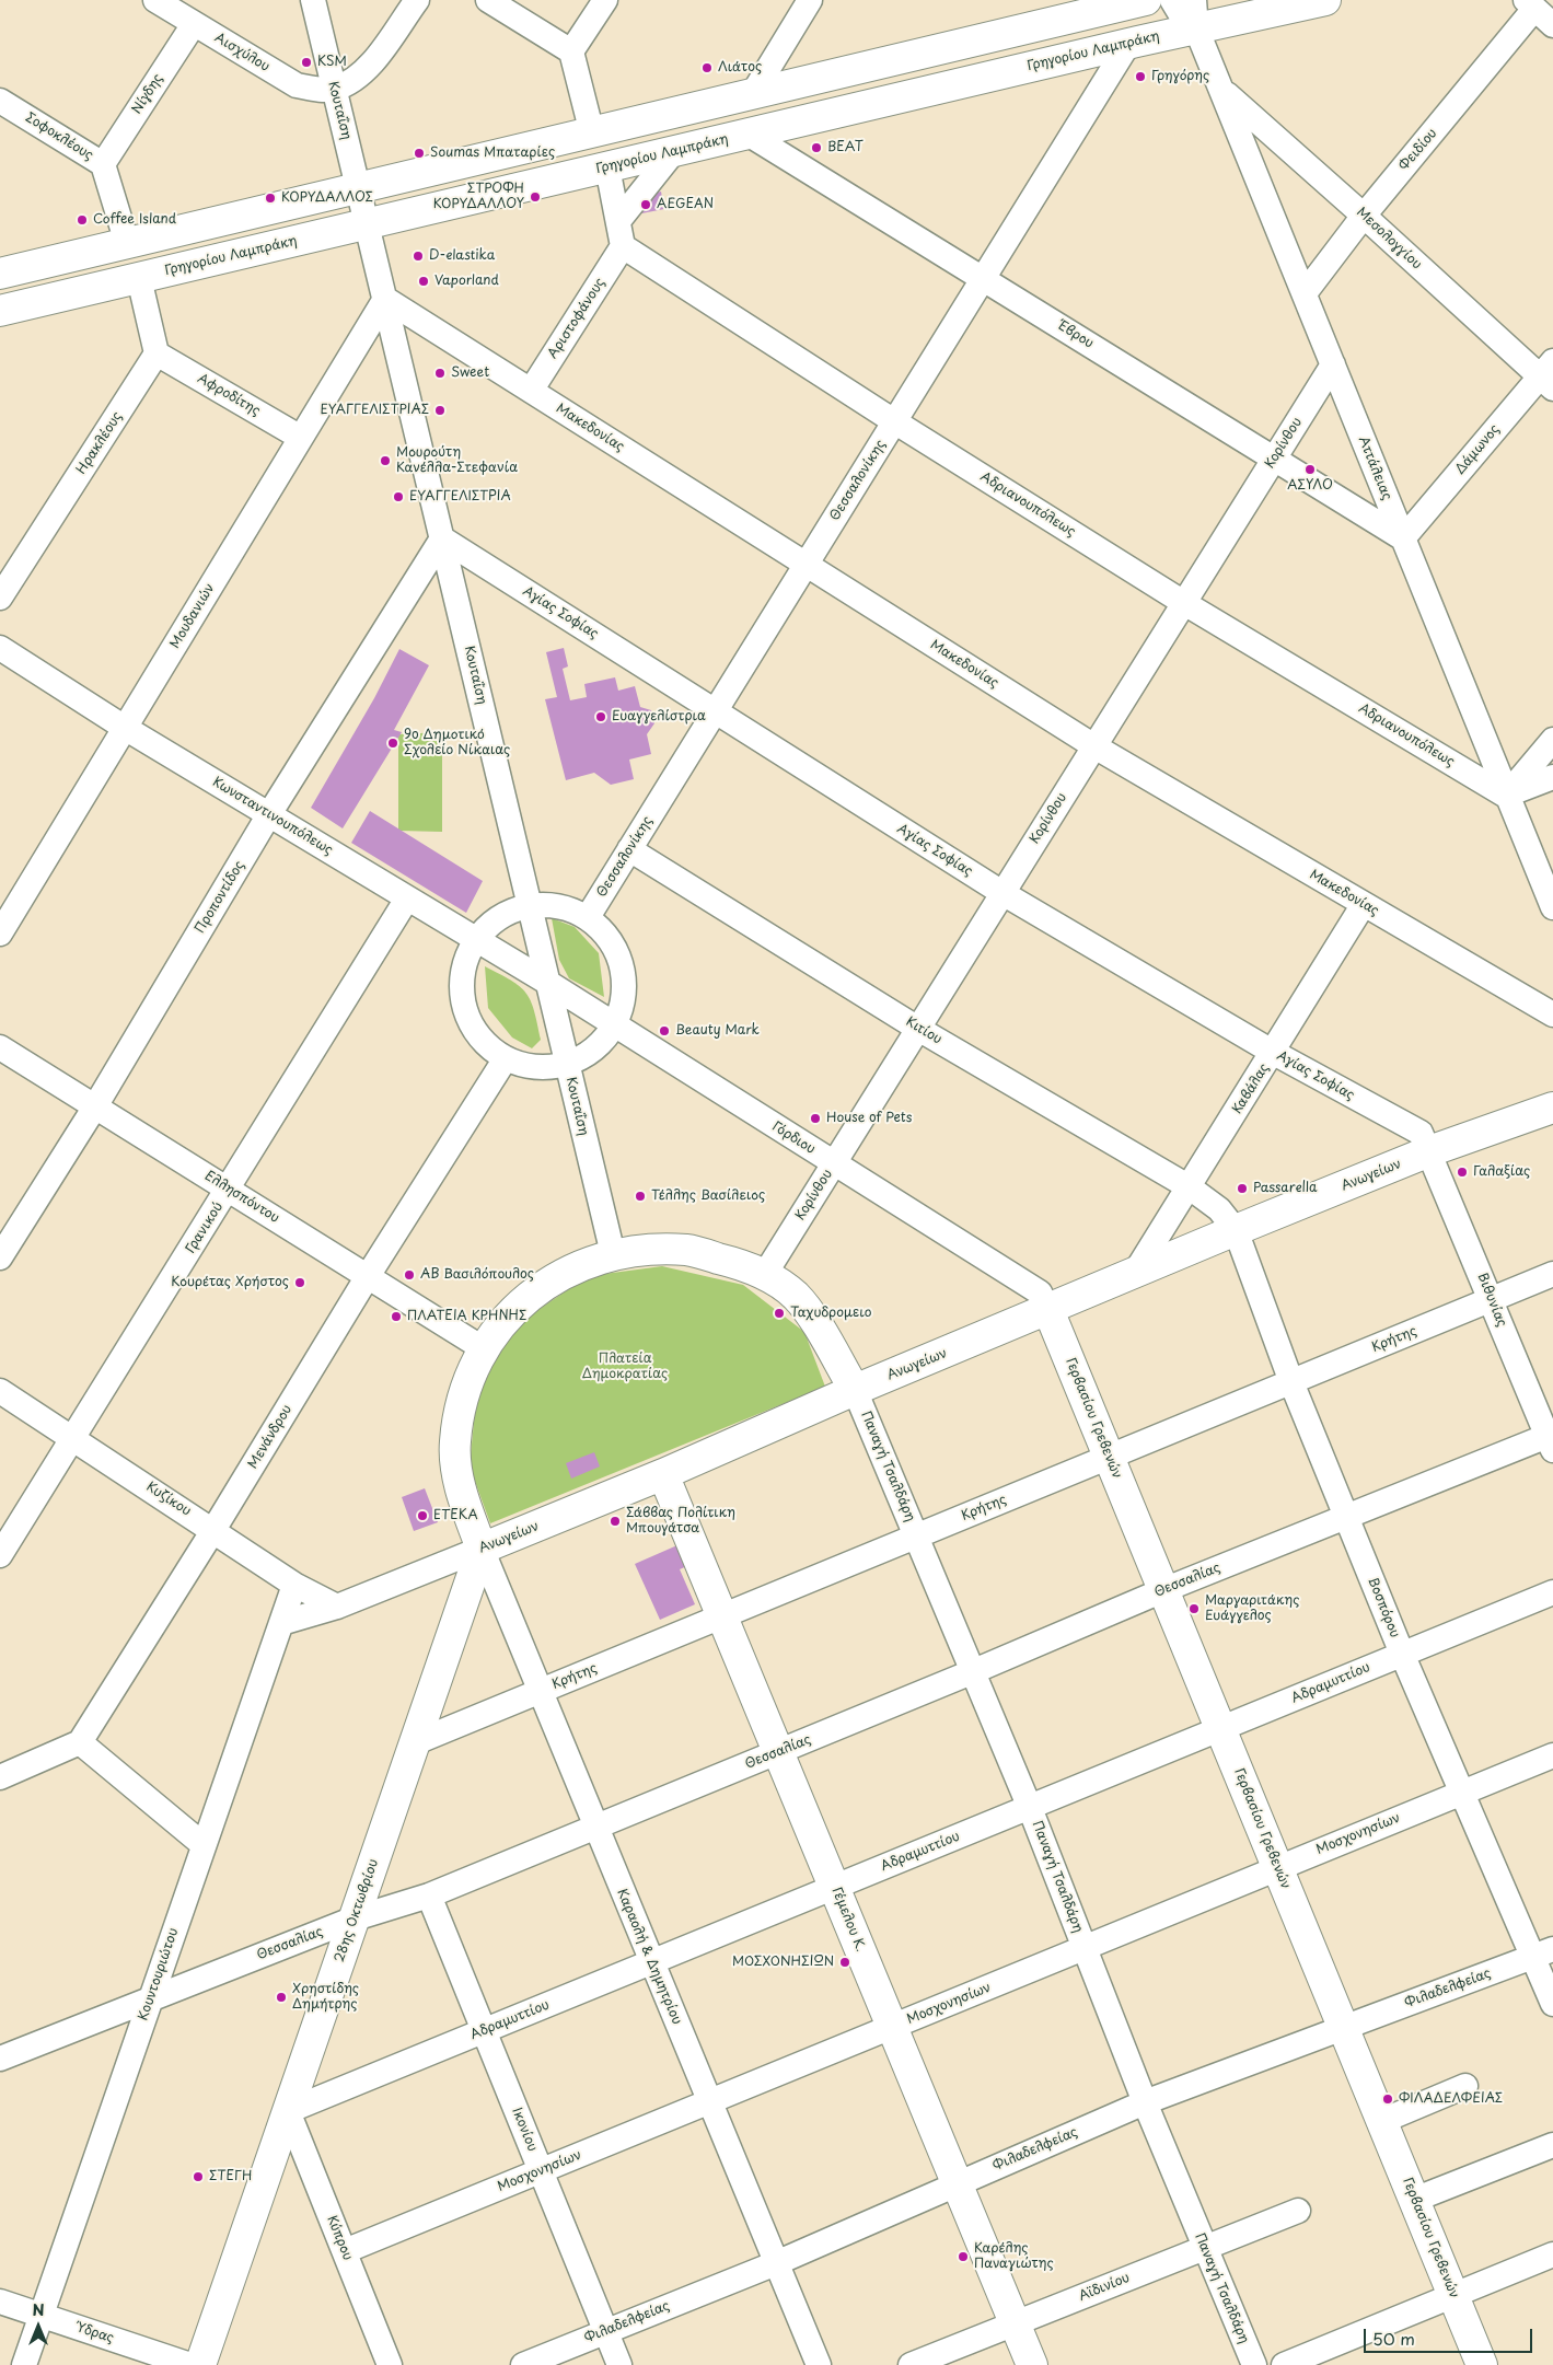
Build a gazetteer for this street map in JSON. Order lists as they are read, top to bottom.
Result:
{
  "streets": {
    "main road": [
      "Γρηγορίου Λαμπράκη",
      "Ανωγείων",
      "Γερβασίου Γρεβενών",
      "28ης Οκτωβρίου",
      "Γέμελου Κ."
    ],
    "street": [
      "Αισχύλου",
      "Νίγδης",
      "Κουταΐση",
      "Σοφοκλέους",
      "Φειδίου",
      "Μεσολογγίου",
      "Αριστοφάνους",
      "Έβρου",
      "Αφροδίτης",
      "Μακεδονίας",
      "Ηρακλέους",
      "Κορίνθου",
      "Δάμωνος",
      "Αττάλειας",
      "Θεσσαλονίκης",
      "Αδριανουπόλεως",
      "Αγίας Σοφίας",
      "Μουδανιών",
      "Κωνσταντινουπόλεως",
      "Προποντίδος",
      "Κιτίου",
      "Καβάλας",
      "Γόρδιου",
      "Ελλησπόντου",
      "Γρανικού",
      "Βιθυνίας",
      "Κρήτης",
      "Μενάνδρου",
      "Παναγή Τσαλδάρη",
      "Κυζίκου",
      "Θεσσαλίας",
      "Βοσπόρου",
      "Αδραμυττίου",
      "Μοσχονησίων",
      "Καραολή & Δημητρίου",
      "Κουντουριώτου",
      "Φιλαδελφείας",
      "Ικονίου",
      "Κύπρου",
      "Αϊδινίου",
      "Ύδρας"
    ]
  },
  "crossings": [
    ["Γρηγορίου Λαμπράκη", "Κουταΐση"],
    ["Γρηγορίου Λαμπράκη", "Έβρου"],
    ["Γρηγορίου Λαμπράκη", "Αττάλειας"],
    ["Γρηγορίου Λαμπράκη", "Θεσσαλονίκης"],
    ["Αισχύλου", "Νίγδης"],
    ["Αισχύλου", "Κουταΐση"],
    ["Νίγδης", "Σοφοκλέους"],
    ["Κουταΐση", "Μακεδονίας"],
    ["Κουταΐση", "Αγίας Σοφίας"],
    ["Κουταΐση", "Μουδανιών"],
    ["Κουταΐση", "Κωνσταντινουπόλεως"],
    ["Κουταΐση", "Προποντίδος"],
    ["Κουταΐση", "Γόρδιου"],
    ["Φειδίου", "Μεσολογγίου"],
    ["Φειδίου", "Αττάλειας"],
    ["Μεσολογγίου", "Δάμωνος"],
    ["Μεσολογγίου", "Αττάλειας"],
    ["Αριστοφάνους", "Μακεδονίας"],
    ["Αριστοφάνους", "Αδριανουπόλεως"],
    ["Έβρου", "Κορίνθου"],
    ["Έβρου", "Δάμωνος"],
    ["Έβρου", "Αττάλειας"],
    ["Έβρου", "Θεσσαλονίκης"],
    ["Αφροδίτης", "Ηρακλέους"],
    ["Αφροδίτης", "Μουδανιών"],
    ["Μακεδονίας", "Κορίνθου"],
    ["Μακεδονίας", "Θεσσαλονίκης"],
    ["Μακεδονίας", "Μουδανιών"],
    ["Μακεδονίας", "Καβάλας"],
    ["Κορίνθου", "Αττάλειας"],
    ["Κορίνθου", "Αδριανουπόλεως"],
    ["Κορίνθου", "Αγίας Σοφίας"],
    ["Κορίνθου", "Κιτίου"],
    ["Κορίνθου", "Γόρδιου"],
    ["Δάμωνος", "Αττάλειας"],
    ["Αττάλειας", "Αδριανουπόλεως"],
    ["Θεσσαλονίκης", "Αδριανουπόλεως"],
    ["Θεσσαλονίκης", "Αγίας Σοφίας"],
    ["Θεσσαλονίκης", "Κιτίου"],
    ["Αγίας Σοφίας", "Προποντίδος"],
    ["Αγίας Σοφίας", "Καβάλας"],
    ["Αγίας Σοφίας", "Ανωγείων"],
    ["Αγίας Σοφίας", "Βιθυνίας"],
    ["Μουδανιών", "Κωνσταντινουπόλεως"],
    ["Κωνσταντινουπόλεως", "Προποντίδος"],
    ["Κωνσταντινουπόλεως", "Γόρδιου"],
    ["Κωνσταντινουπόλεως", "Γρανικού"],
    ["Προποντίδος", "Ελλησπόντου"],
    ["Κιτίου", "Καβάλας"],
    ["Κιτίου", "Ανωγείων"],
    ["Κιτίου", "Βοσπόρου"],
    ["Καβάλας", "Ανωγείων"],
    ["Γόρδιου", "Ανωγείων"],
    ["Γόρδιου", "Γερβασίου Γρεβενών"],
    ["Ανωγείων", "Βιθυνίας"],
    ["Ανωγείων", "Γερβασίου Γρεβενών"],
    ["Ανωγείων", "Παναγή Τσαλδάρη"],
    ["Ανωγείων", "Κυζίκου"],
    ["Ανωγείων", "Βοσπόρου"],
    ["Ανωγείων", "28ης Οκτωβρίου"],
    ["Ανωγείων", "Γέμελου Κ."],
    ["Ανωγείων", "Καραολή & Δημητρίου"],
    ["Ανωγείων", "Κουντουριώτου"],
    ["Ελλησπόντου", "Γρανικού"],
    ["Ελλησπόντου", "Μενάνδρου"],
    ["Γρανικού", "Κυζίκου"],
    ["Βιθυνίας", "Κρήτης"],
    ["Βιθυνίας", "Θεσσαλίας"],
    ["Κρήτης", "Γερβασίου Γρεβενών"],
    ["Κρήτης", "Παναγή Τσαλδάρη"],
    ["Κρήτης", "Βοσπόρου"],
    ["Κρήτης", "28ης Οκτωβρίου"],
    ["Κρήτης", "Γέμελου Κ."],
    ["Κρήτης", "Καραολή & Δημητρίου"],
    ["Γερβασίου Γρεβενών", "Θεσσαλίας"],
    ["Γερβασίου Γρεβενών", "Αδραμυττίου"],
    ["Γερβασίου Γρεβενών", "Μοσχονησίων"],
    ["Γερβασίου Γρεβενών", "Φιλαδελφείας"],
    ["Μενάνδρου", "Κυζίκου"],
    ["Παναγή Τσαλδάρη", "Θεσσαλίας"],
    ["Παναγή Τσαλδάρη", "Αδραμυττίου"],
    ["Παναγή Τσαλδάρη", "Μοσχονησίων"],
    ["Παναγή Τσαλδάρη", "Φιλαδελφείας"],
    ["Παναγή Τσαλδάρη", "Αϊδινίου"],
    ["Κυζίκου", "Κουντουριώτου"],
    ["Θεσσαλίας", "Βοσπόρου"],
    ["Θεσσαλίας", "28ης Οκτωβρίου"],
    ["Θεσσαλίας", "Γέμελου Κ."],
    ["Θεσσαλίας", "Καραολή & Δημητρίου"],
    ["Θεσσαλίας", "Κουντουριώτου"],
    ["Θεσσαλίας", "Ικονίου"],
    ["Βοσπόρου", "Αδραμυττίου"],
    ["Βοσπόρου", "Μοσχονησίων"],
    ["Βοσπόρου", "Φιλαδελφείας"],
    ["Αδραμυττίου", "28ης Οκτωβρίου"],
    ["Αδραμυττίου", "Γέμελου Κ."],
    ["Αδραμυττίου", "Καραολή & Δημητρίου"],
    ["Αδραμυττίου", "Ικονίου"],
    ["Αδραμυττίου", "Κύπρου"],
    ["Μοσχονησίων", "Γέμελου Κ."],
    ["Μοσχονησίων", "Καραολή & Δημητρίου"],
    ["Μοσχονησίων", "Ικονίου"],
    ["Μοσχονησίων", "Κύπρου"],
    ["28ης Οκτωβρίου", "Καραολή & Δημητρίου"],
    ["28ης Οκτωβρίου", "Κύπρου"],
    ["Γέμελου Κ.", "Φιλαδελφείας"],
    ["Γέμελου Κ.", "Αϊδινίου"],
    ["Καραολή & Δημητρίου", "Φιλαδελφείας"],
    ["Κουντουριώτου", "Ύδρας"],
    ["Φιλαδελφείας", "Ικονίου"]
  ],
  "parks": ["Πλατεία Δημοκρατίας"],
  "places": [
    "KSM",
    "Λιάτος",
    "Γρηγόρης",
    "ΒΕΑΤ",
    "Soumas Μπαταρίες",
    "ΣΤΡΟΦΗ ΚΟΡΥΔΑΛΛΟΥ",
    "ΚΟΡΥΔΑΛΛΟΣ",
    "AEGEAN",
    "Coffee Island",
    "D-elastika",
    "Vaporland",
    "Sweet",
    "ΕΥΑΓΓΕΛΙΣΤΡΙΑΣ",
    "Μουρούτη Κανέλλα-Στεφανία",
    "ΑΣΥΛΟ",
    "ΕΥΑΓΓΕΛΙΣΤΡΙΑ",
    "Ευαγγελίστρια",
    "9o Δημοτικό Σχολείο Νίκαιας",
    "Beauty Mark",
    "House of Pets",
    "Γαλαξίας",
    "Passarella",
    "Τέλλης Βασίλειος",
    "ΑΒ Βασιλόπουλος",
    "Κουρέτας Χρήστος",
    "Ταχυδρομειο",
    "ΠΛΑΤΕΙΑ ΚΡΗΝΗΣ",
    "ΕΤΕΚΑ",
    "Σάββας Πολίτικη Μπουγάτσα",
    "Μαργαριτάκης Ευάγγελος",
    "ΜΟΣΧΟΝΗΣΙΩΝ",
    "Χρηστίδης Δημήτρης",
    "ΦΙΛΑΔΕΛΦΕΙΑΣ",
    "ΣΤΕΓΗ",
    "Καρέλης Παναγιώτης"
  ],
  "scale_bar": "50 m",
  "north": "top"
}
